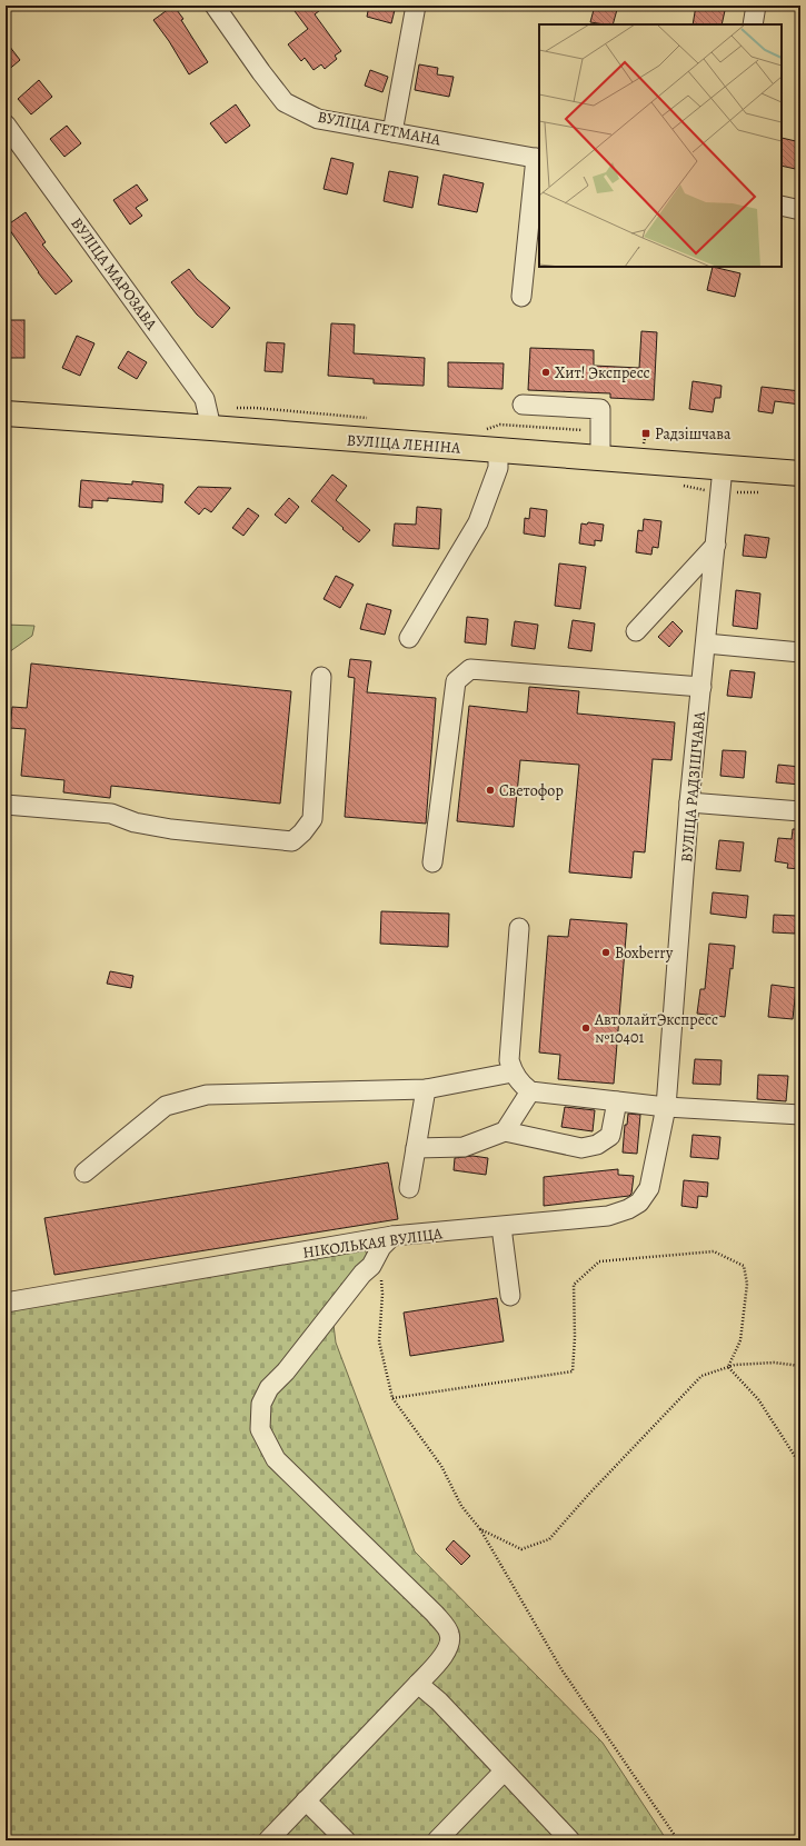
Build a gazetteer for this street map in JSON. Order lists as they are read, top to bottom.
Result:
{
  "streets": {
    "main road": ["ВУЛІЦА ЛЕНІНА"],
    "street": [
      "ВУЛІЦА ГЕТМАНА",
      "ВУЛІЦА МАРОЗАВА",
      "ВУЛІЦА РАДЗІШЧАВА",
      "НІКОЛЬКАЯ ВУЛІЦА"
    ]
  },
  "crossings": [
    ["ВУЛІЦА МАРОЗАВА", "ВУЛІЦА ЛЕНІНА"],
    ["ВУЛІЦА ЛЕНІНА", "ВУЛІЦА РАДЗІШЧАВА"],
    ["ВУЛІЦА РАДЗІШЧАВА", "НІКОЛЬКАЯ ВУЛІЦА"]
  ],
  "places": {
    "other": [
      "Хит! Экспресс",
      "Светофор",
      "Boxberry",
      "АвтолайтЭкспресс №10401"
    ],
    "transit": ["Радзішчава"]
  }
}
